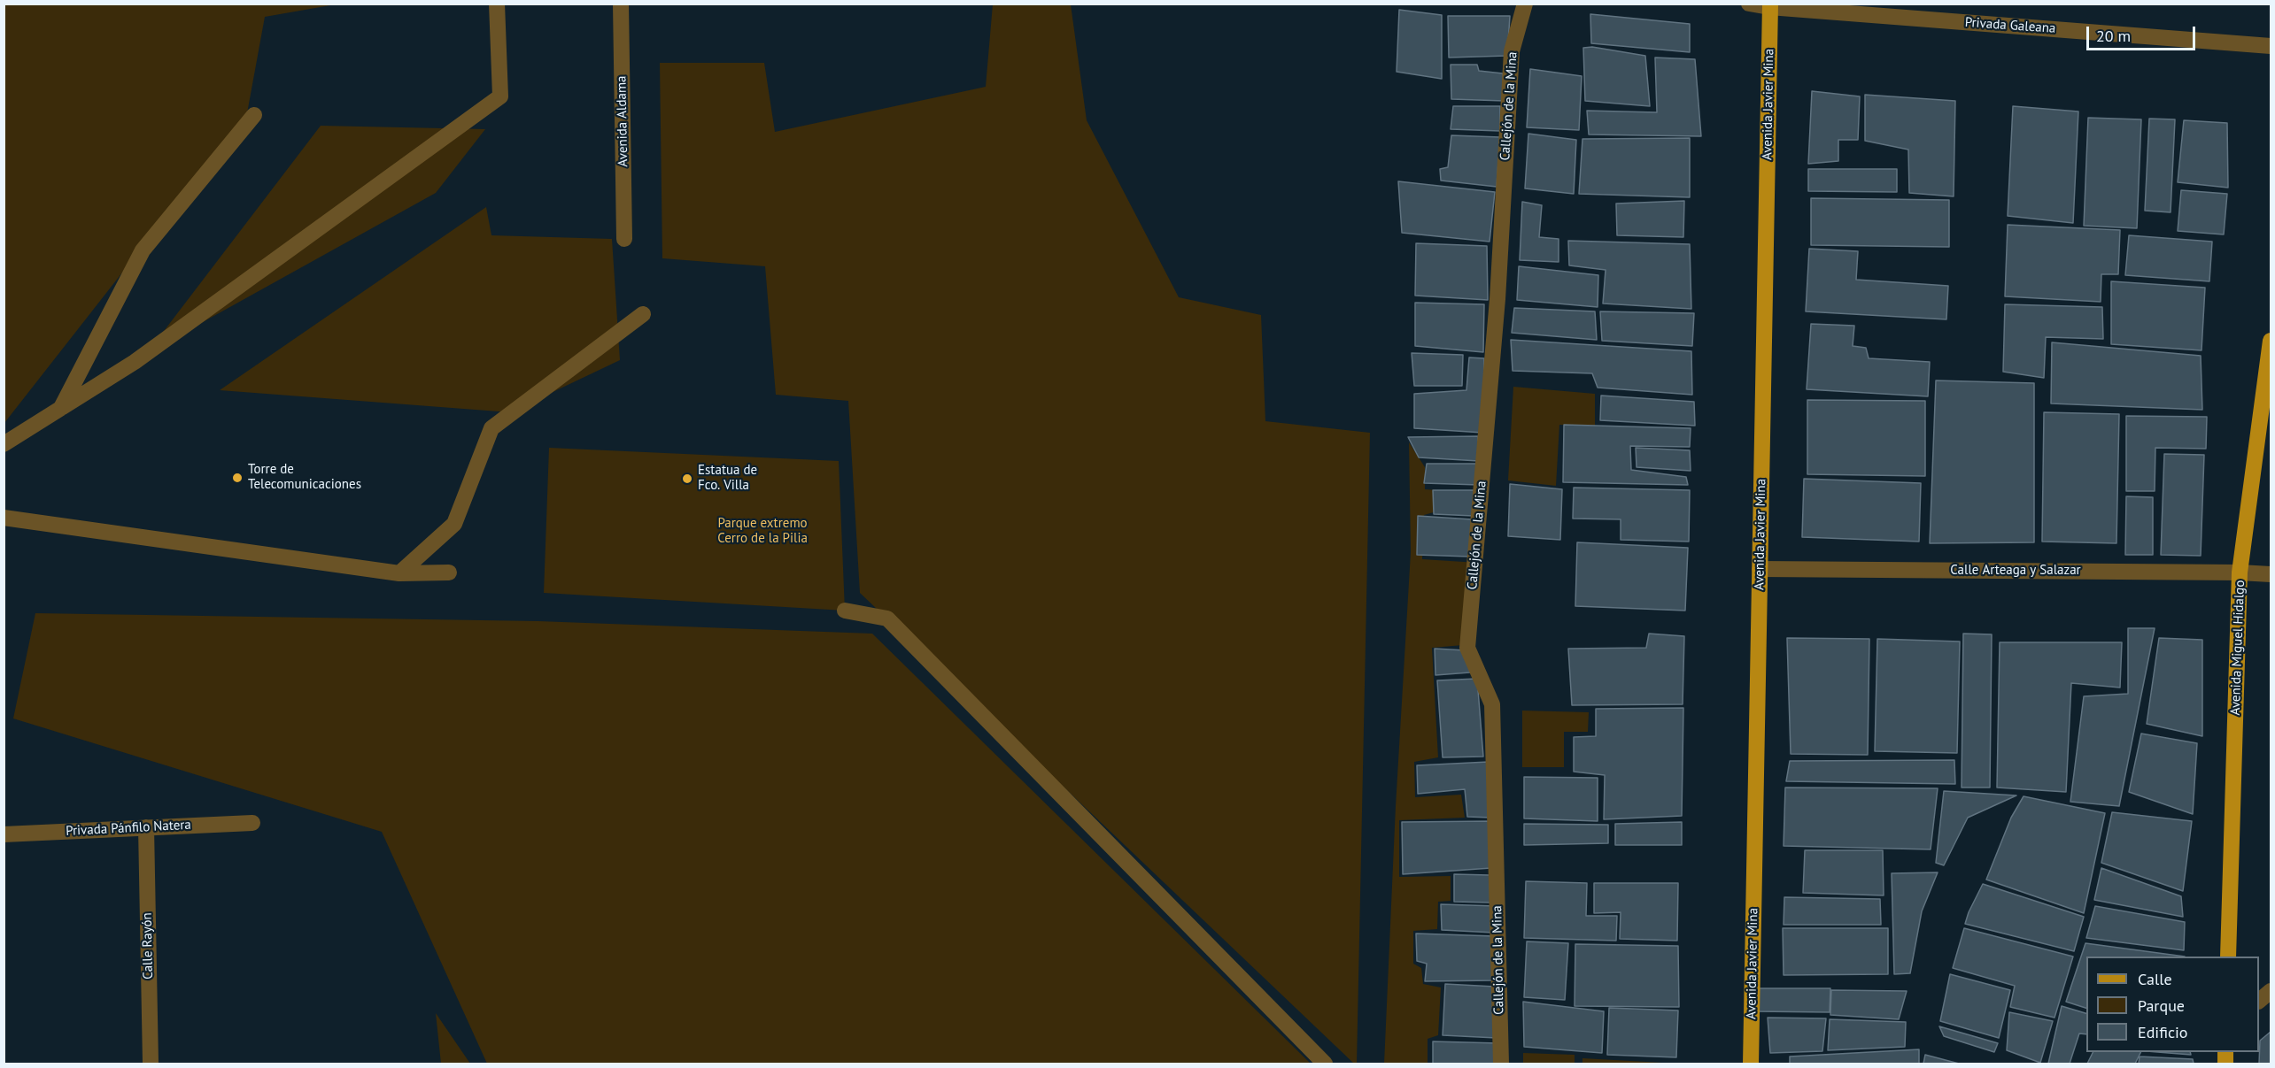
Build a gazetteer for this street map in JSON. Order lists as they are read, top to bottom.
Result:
{
  "streets": {
    "main road": ["Avenida Javier Mina", "Avenida Miguel Hidalgo"],
    "street": [
      "Privada Galeana",
      "Callejón de la Mina",
      "Avenida Aldama",
      "Calle Arteaga y Salazar",
      "Privada Pánfilo Natera",
      "Calle Rayón"
    ]
  },
  "crossings": [
    ["Privada Galeana", "Avenida Javier Mina"],
    ["Avenida Javier Mina", "Calle Arteaga y Salazar"],
    ["Calle Arteaga y Salazar", "Avenida Miguel Hidalgo"],
    ["Privada Pánfilo Natera", "Calle Rayón"]
  ],
  "parks": ["Parque extremo Cerro de la Pilia"],
  "places": ["Torre de Telecomunicaciones", "Estatua de Fco. Villa"],
  "legend": ["Calle", "Parque", "Edificio"],
  "scale_bar": "20 m"
}
